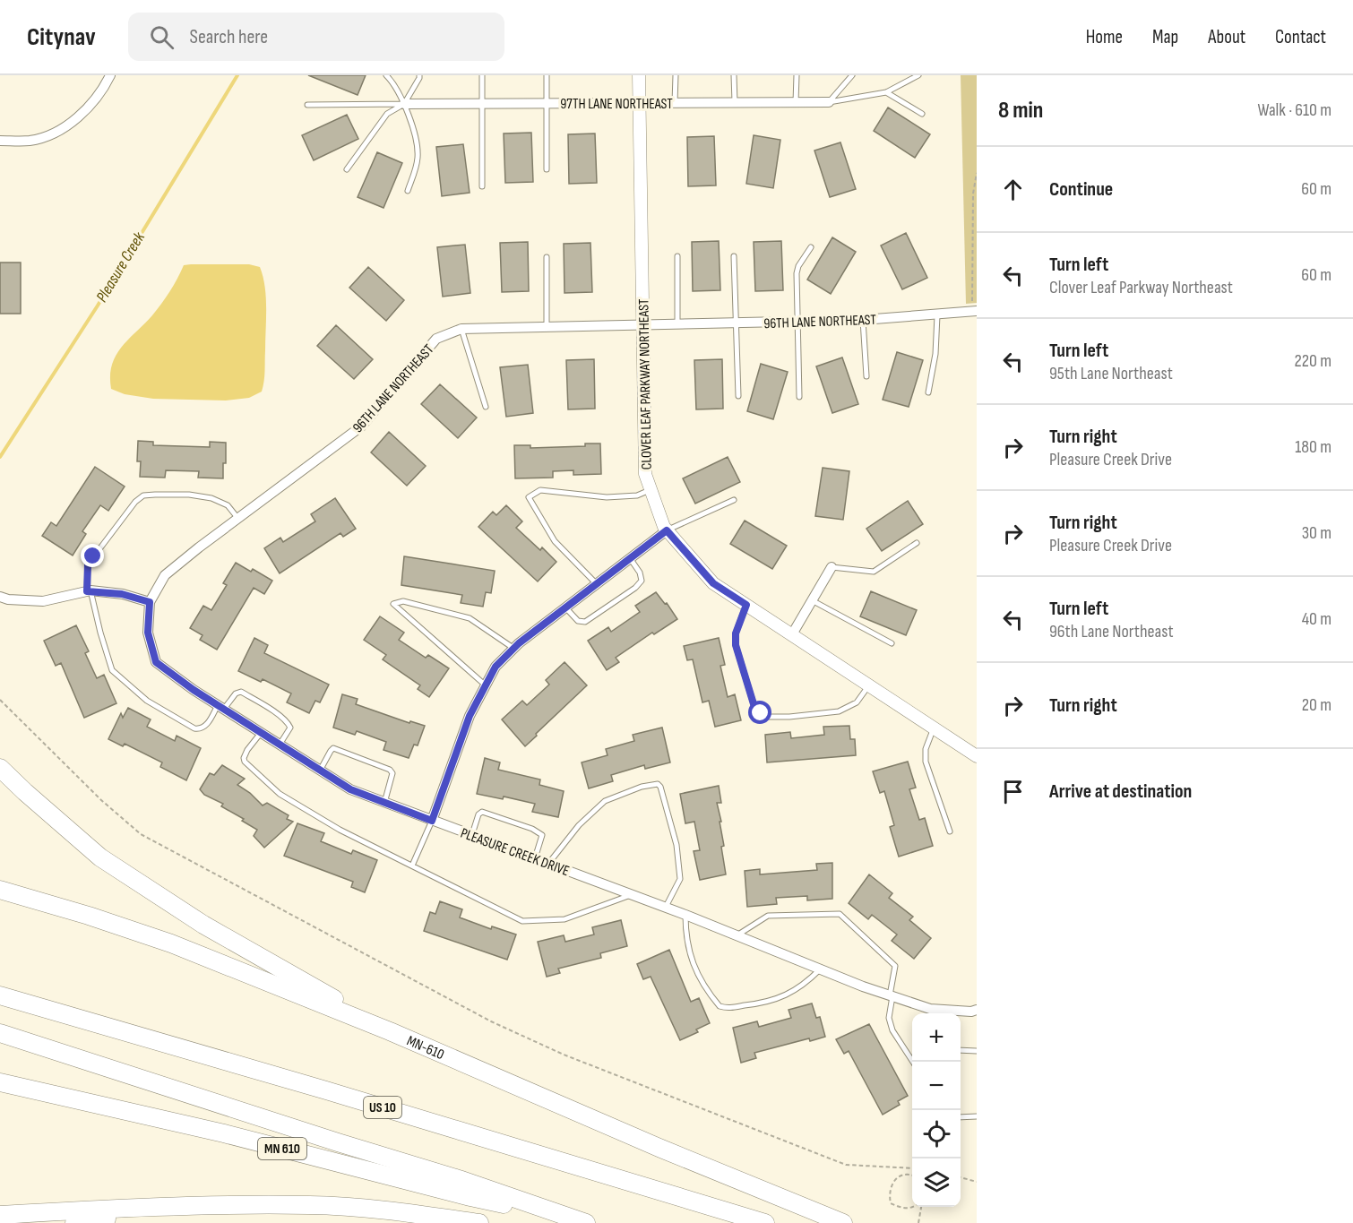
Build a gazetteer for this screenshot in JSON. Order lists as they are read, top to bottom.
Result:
{
  "streets": {
    "highway": ["MN-610", "US 10", "MN 610"],
    "street": [
      "97TH LANE NORTHEAST",
      "96TH LANE NORTHEAST",
      "CLOVER LEAF PARKWAY NORTHEAST",
      "PLEASURE CREEK DRIVE"
    ]
  },
  "crossings": [
    ["97TH LANE NORTHEAST", "CLOVER LEAF PARKWAY NORTHEAST"],
    ["96TH LANE NORTHEAST", "CLOVER LEAF PARKWAY NORTHEAST"],
    ["96TH LANE NORTHEAST", "PLEASURE CREEK DRIVE"]
  ],
  "water": ["Pleasure Creek"],
  "page": {
    "header": "Citynav",
    "search": "Search here",
    "nav": [
      "Home",
      "Map",
      "About",
      "Contact"
    ],
    "heading": ["8 min", "Walk · 610 m"],
    "list": [
      ["Continue", "60 m"],
      ["Turn left", "Clover Leaf Parkway Northeast", "60 m"],
      ["Turn left", "95th Lane Northeast", "220 m"],
      ["Turn right", "Pleasure Creek Drive", "180 m"],
      ["Turn right", "Pleasure Creek Drive", "30 m"],
      ["Turn left", "96th Lane Northeast", "40 m"],
      ["Turn right", "20 m"],
      "Arrive at destination"
    ],
    "map_buttons": ["+", "−"]
  }
}
